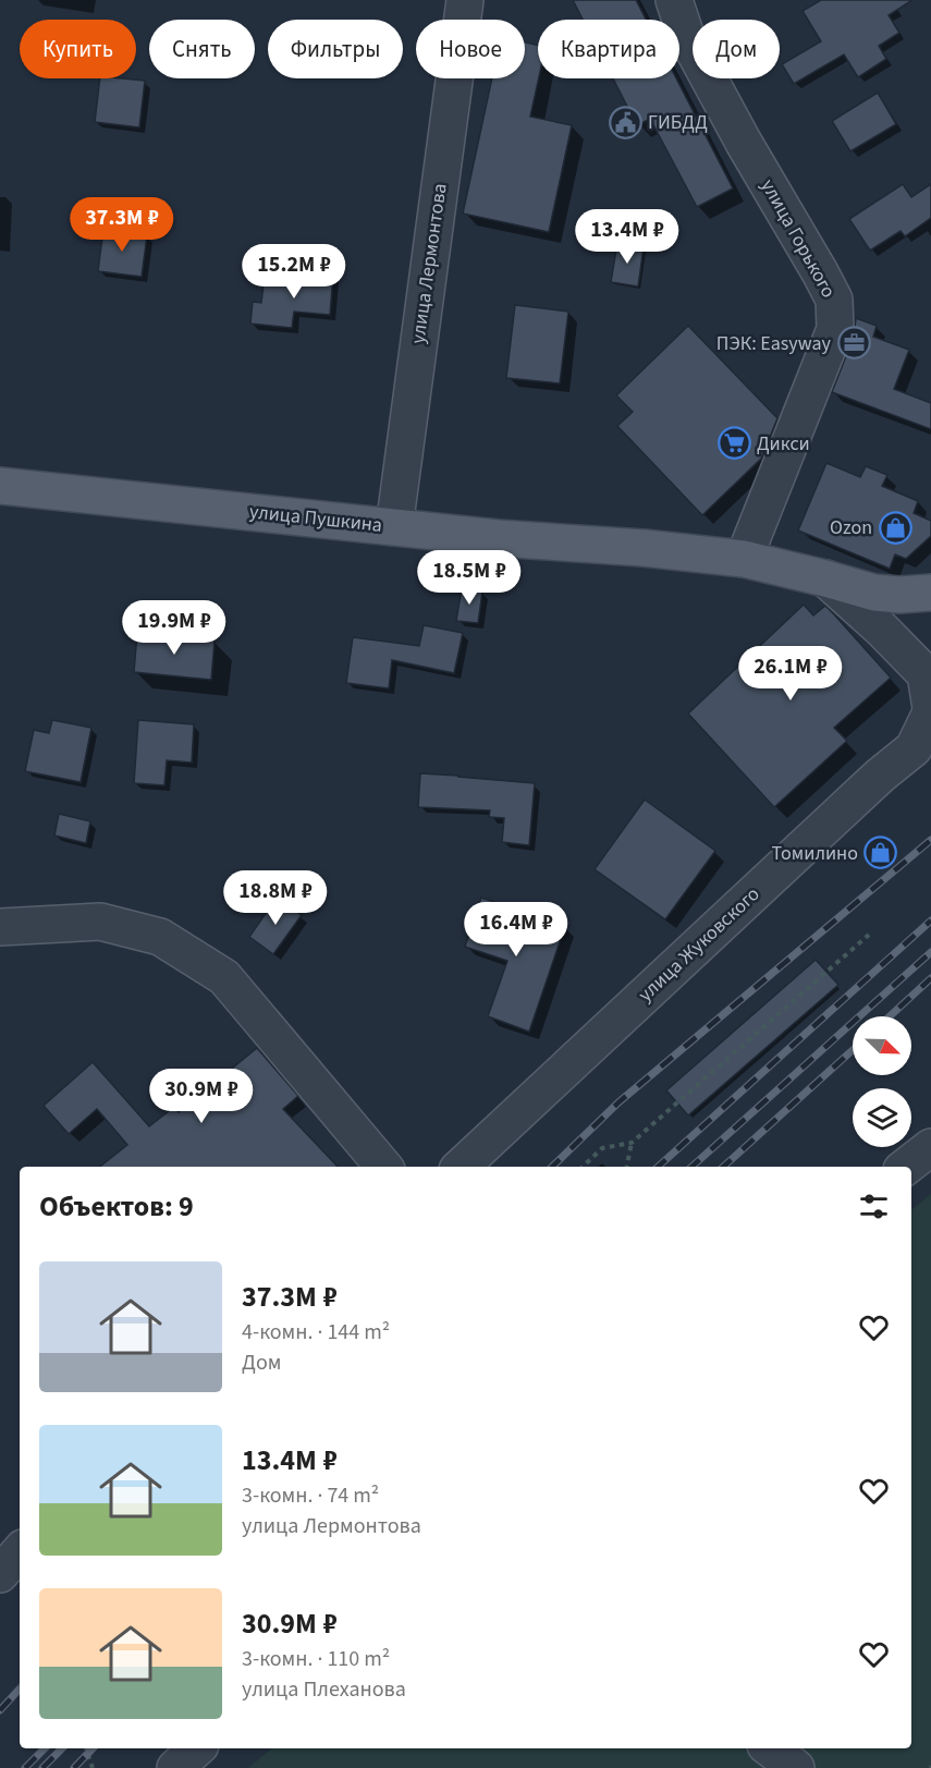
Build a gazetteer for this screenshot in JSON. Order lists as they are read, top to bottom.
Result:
{
  "streets": {
    "main road": ["улица Пушкина"],
    "street": ["улица Горького", "улица Лермонтова", "улица Жуковского"]
  },
  "crossings": [
    ["улица Горького", "улица Пушкина"],
    ["улица Лермонтова", "улица Пушкина"],
    ["улица Пушкина", "улица Жуковского"]
  ],
  "places": {
    "public building": ["ГИБДД"],
    "office": ["ПЭК: Easyway"],
    "supermarket": ["Дикси"],
    "shop": ["Ozon", "Томилино"]
  },
  "north": "bottom right",
  "page": {
    "chip": [
      "Купить",
      "Снять",
      "Фильтры",
      "Новое",
      "Квартира",
      "Дом"
    ],
    "price": [
      "37.3M ₽",
      "13.4M ₽",
      "15.2M ₽",
      "18.5M ₽",
      "19.9M ₽",
      "26.1M ₽",
      "18.8M ₽",
      "16.4M ₽",
      "30.9M ₽"
    ],
    "heading": "Объектов: 9",
    "list": [
      {
        "name": "37.3M ₽",
        "note": "4-комн. · 144 m² · Дом"
      },
      {
        "name": "13.4M ₽",
        "note": "3-комн. · 74 m² · улица Лермонтова"
      },
      {
        "name": "30.9M ₽",
        "note": "3-комн. · 110 m² · улица Плеханова"
      }
    ]
  }
}
